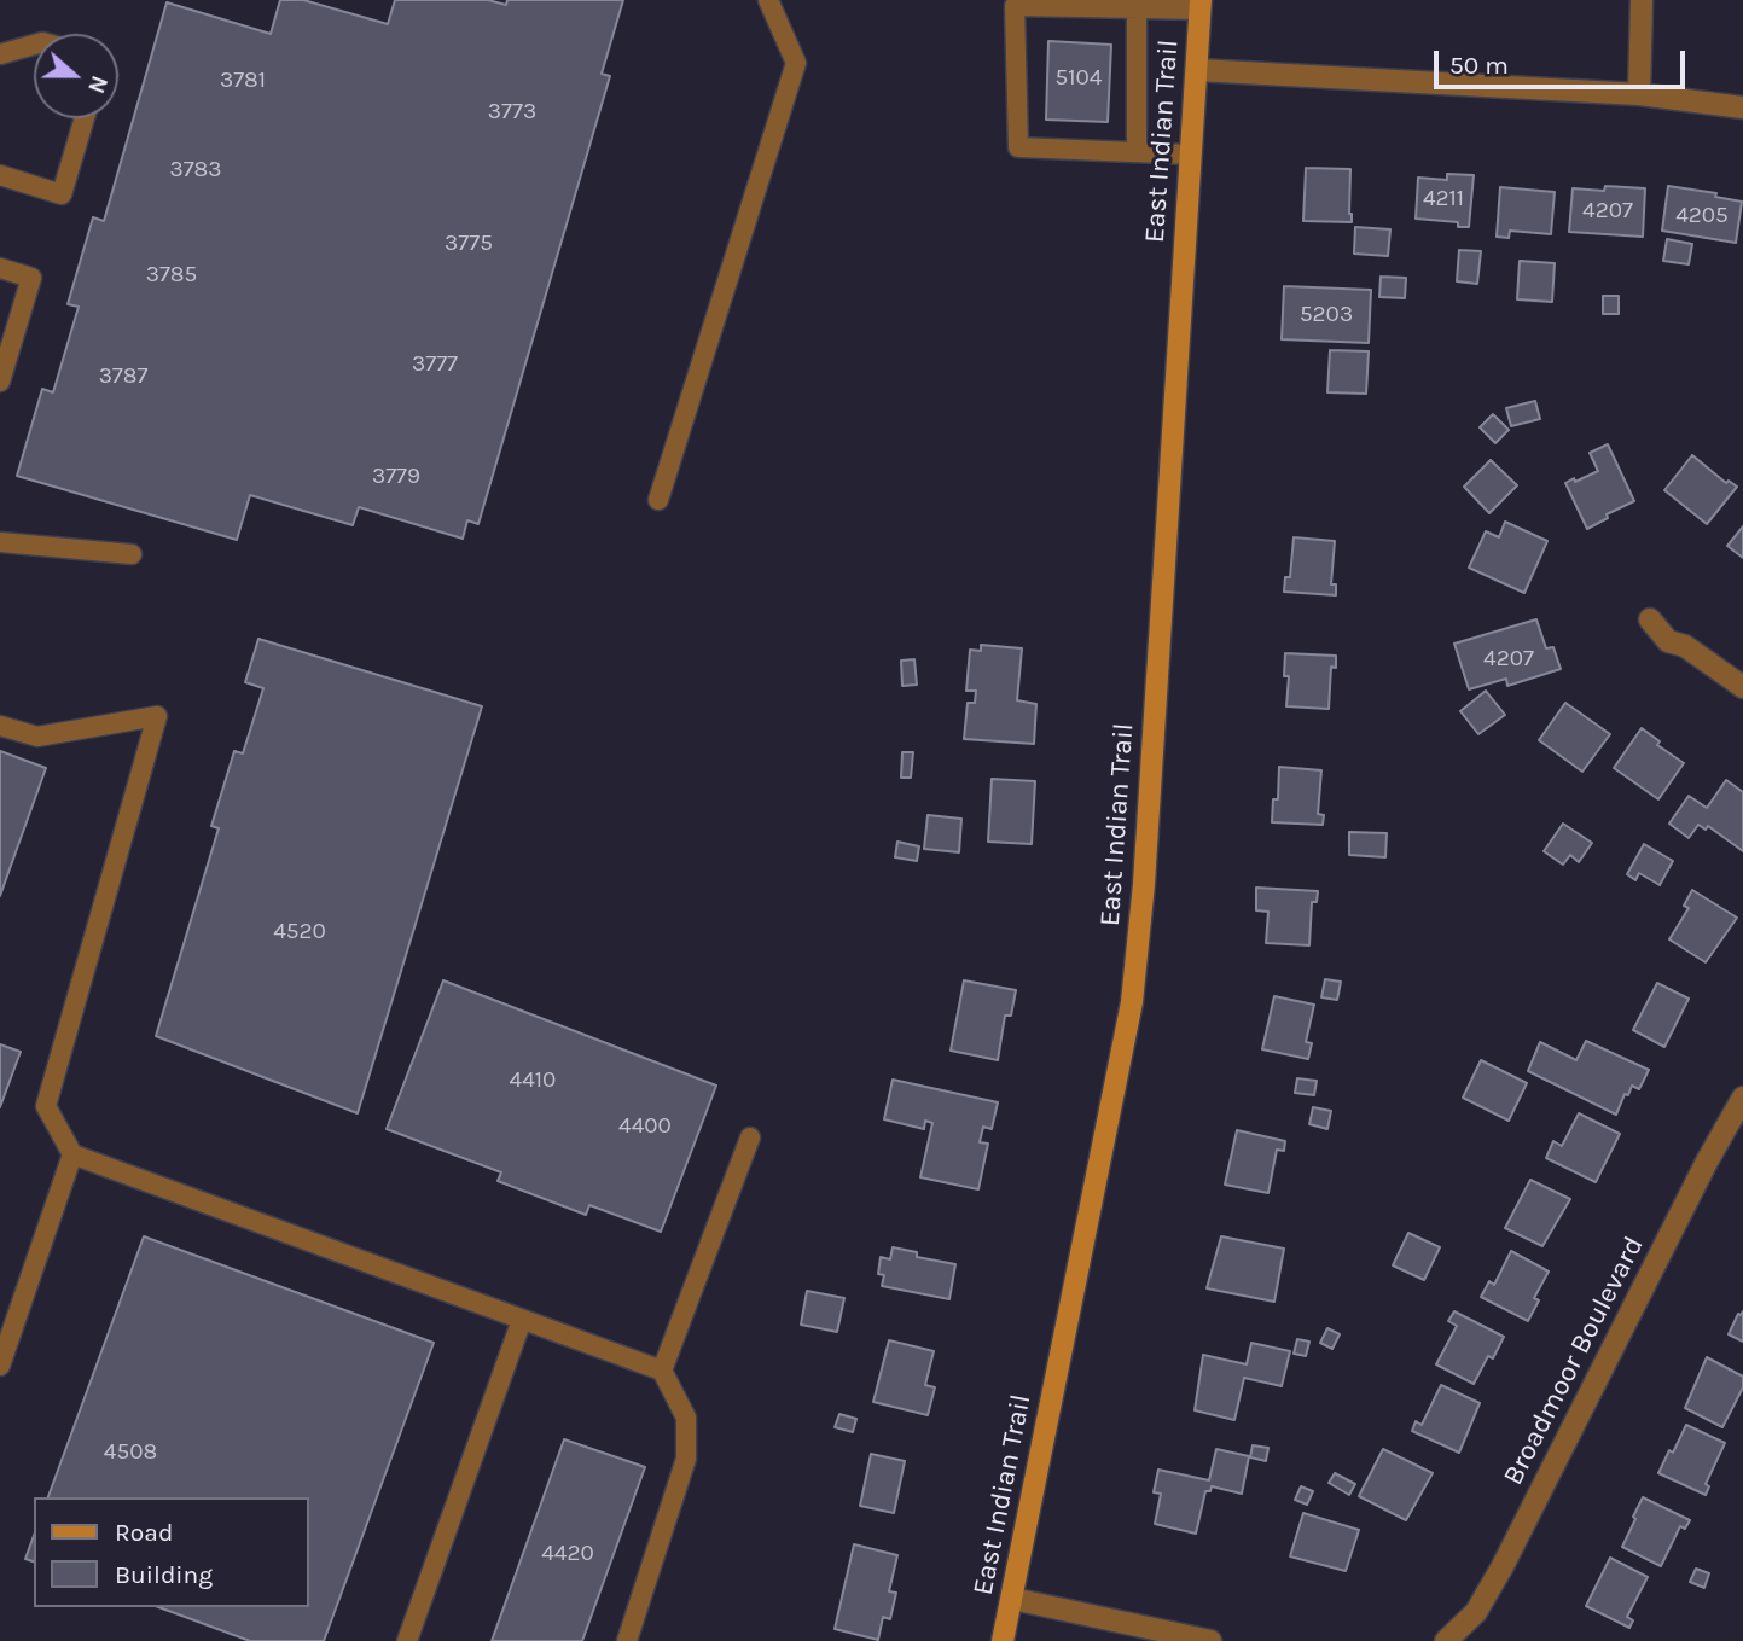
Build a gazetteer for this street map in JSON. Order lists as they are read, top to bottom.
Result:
{
  "streets": {
    "main road": ["East Indian Trail"],
    "street": ["Broadmoor Boulevard"]
  },
  "house_numbers": [
    "5104",
    "3781",
    "3773",
    "3783",
    "4211",
    "4207",
    "4205",
    "3775",
    "3785",
    "5203",
    "3777",
    "3787",
    "3779",
    "4207",
    "4520",
    "4410",
    "4400",
    "4508",
    "4420"
  ],
  "legend": ["Road", "Building"],
  "scale_bar": "50 m",
  "north": "right"
}
